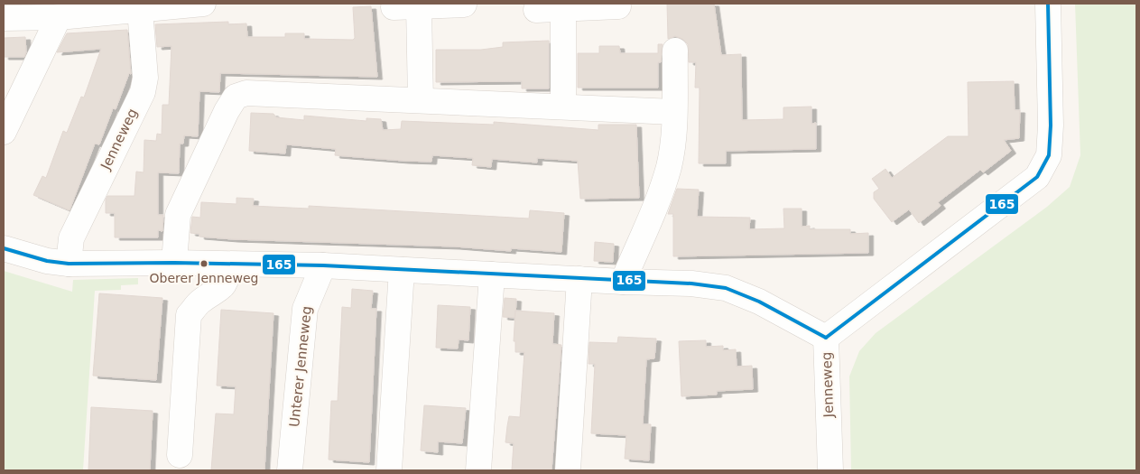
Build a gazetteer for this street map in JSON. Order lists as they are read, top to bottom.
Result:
{
  "streets": {
    "street": ["Jenneweg", "Unterer Jenneweg"]
  },
  "crossings": [
    ["Jenneweg", "Unterer Jenneweg"]
  ],
  "places": ["Oberer Jenneweg"],
  "lines": ["transit line 165"]
}
